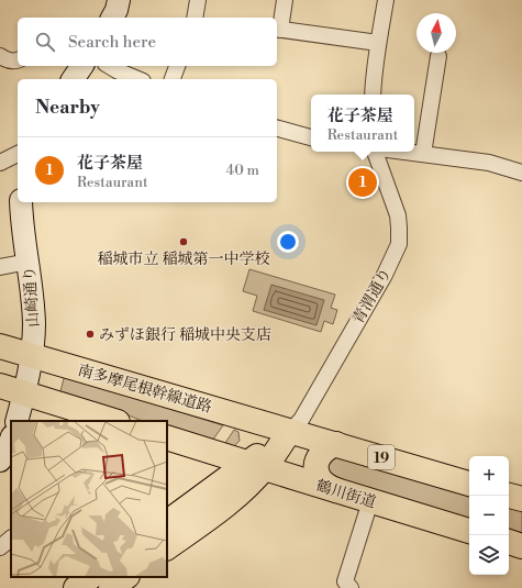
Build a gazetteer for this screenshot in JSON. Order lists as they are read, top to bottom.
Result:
{
  "streets": {
    "main road": ["南多摩尾根幹線道路", "19", "鶴川街道"],
    "street": ["青渭通り", "山崎通り"]
  },
  "crossings": [
    ["青渭通り", "南多摩尾根幹線道路"],
    ["青渭通り", "19"],
    ["山崎通り", "南多摩尾根幹線道路"],
    ["南多摩尾根幹線道路", "19"]
  ],
  "places": ["稲城市立 稲城第一中学校", "みずほ銀行 稲城中央支店"],
  "north": "top",
  "page": {
    "search": "Search here",
    "heading": "Nearby",
    "popup": ["花子茶屋", "Restaurant"],
    "list": [
      {
        "mark": "1",
        "name": "花子茶屋",
        "note": "Restaurant",
        "value": "40 m"
      }
    ],
    "pins": "1",
    "map_buttons": ["+", "−"]
  }
}
